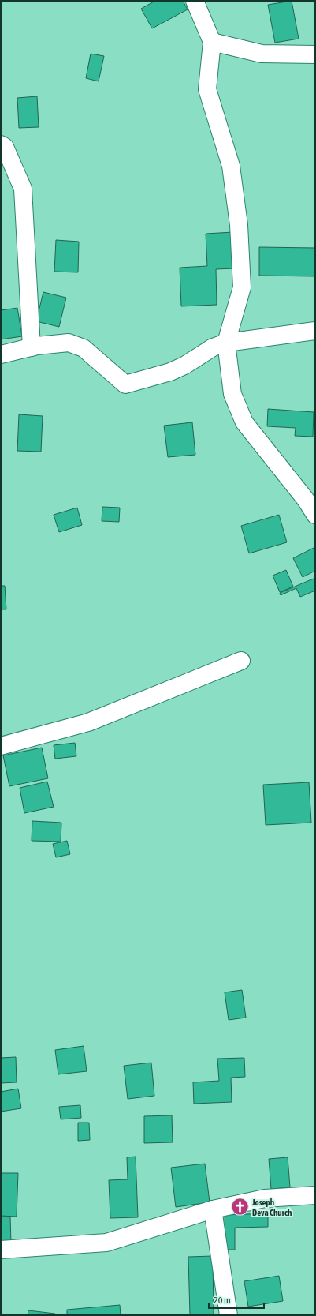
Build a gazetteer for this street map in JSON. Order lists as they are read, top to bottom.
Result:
{
  "places": {
    "church": ["Joseph Deva Church"]
  },
  "scale_bar": "20 m"
}
